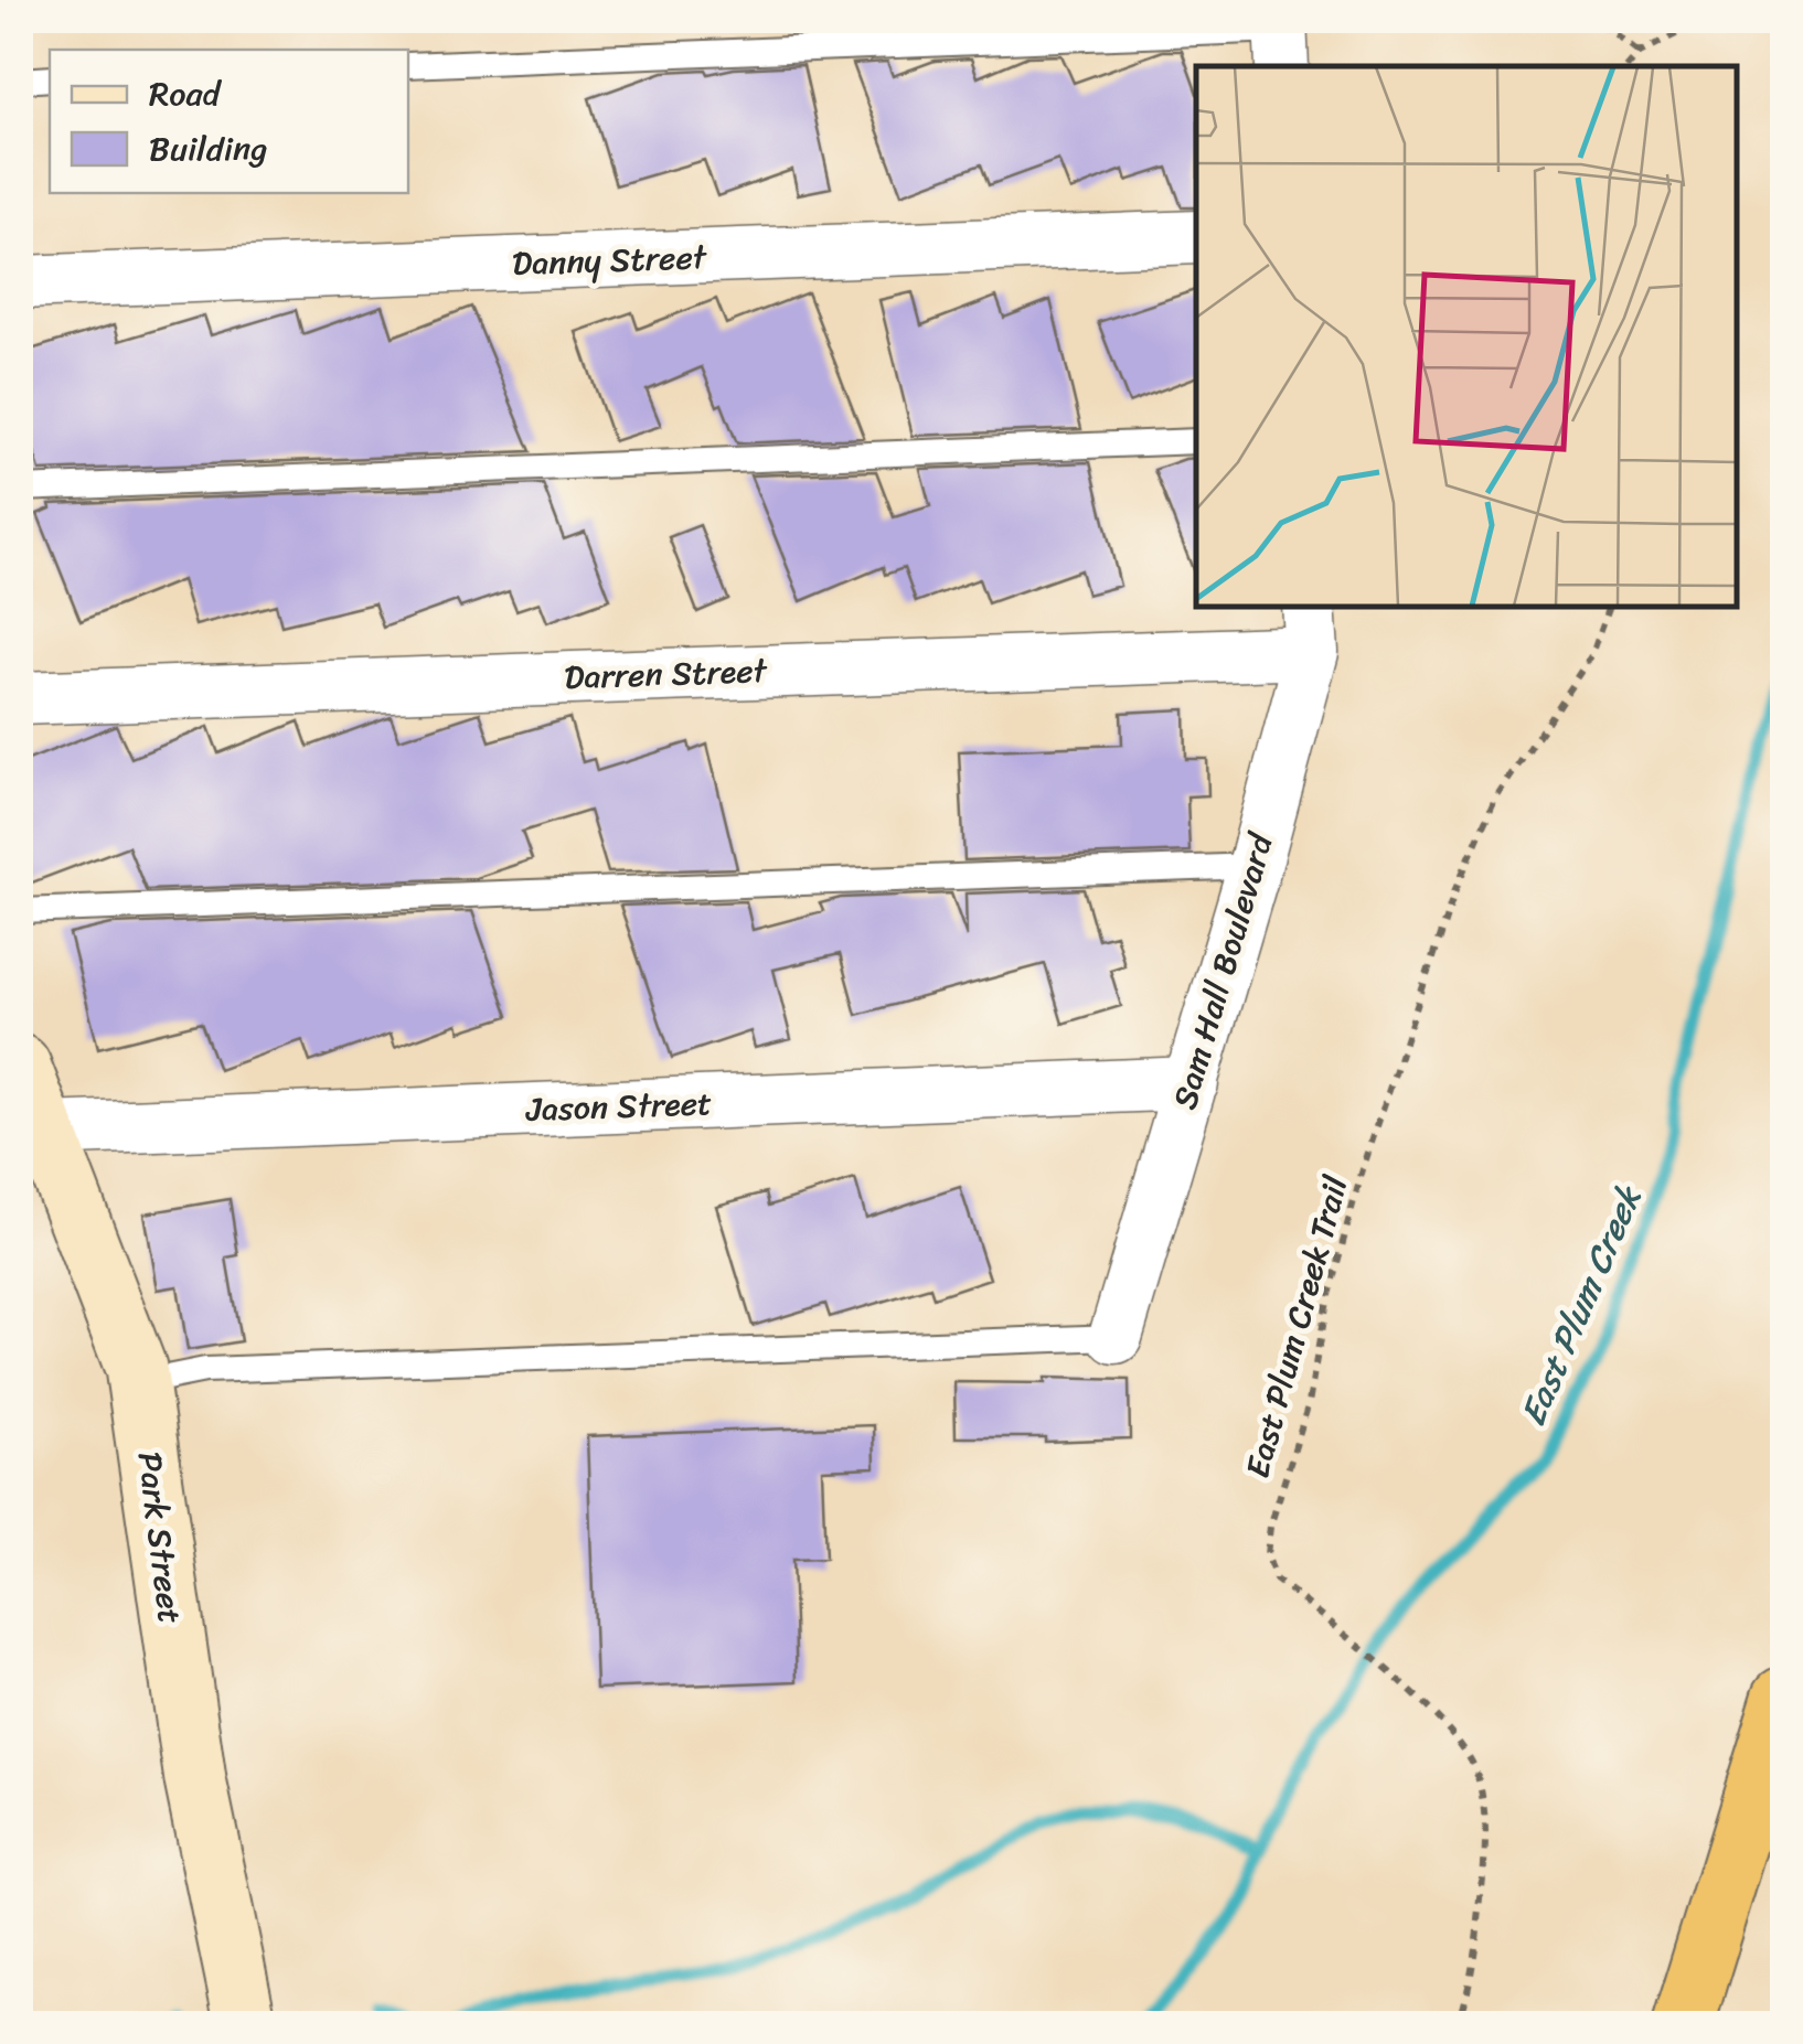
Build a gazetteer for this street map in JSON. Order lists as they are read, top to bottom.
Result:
{
  "streets": {
    "street": [
      "Danny Street",
      "Darren Street",
      "Sam Hall Boulevard",
      "Jason Street",
      "Park Street"
    ],
    "path": ["East Plum Creek Trail"]
  },
  "crossings": [
    ["Darren Street", "Sam Hall Boulevard"],
    ["Sam Hall Boulevard", "Jason Street"],
    ["Jason Street", "Park Street"]
  ],
  "water": ["East Plum Creek"],
  "legend": ["Road", "Building"]
}
